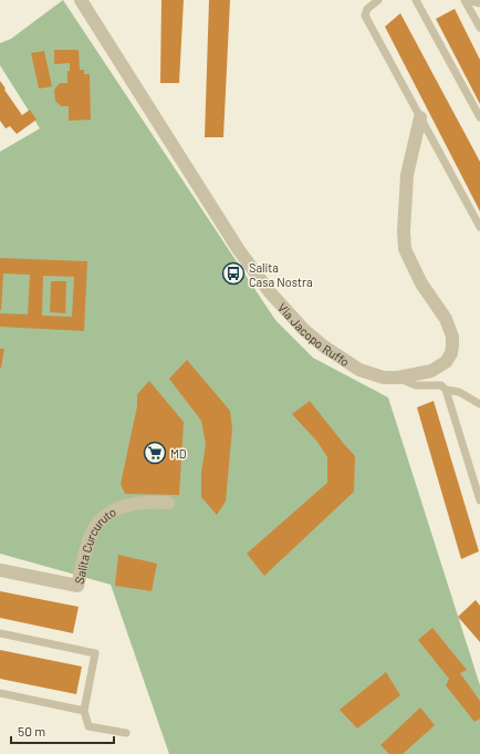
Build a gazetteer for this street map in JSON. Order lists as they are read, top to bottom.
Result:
{
  "streets": {
    "street": ["Via Jacopo Ruffo", "Salita Curcuruto"]
  },
  "places": {
    "bus stop": ["Salita Casa Nostra"],
    "supermarket": ["MD"]
  },
  "scale_bar": "50 m"
}
